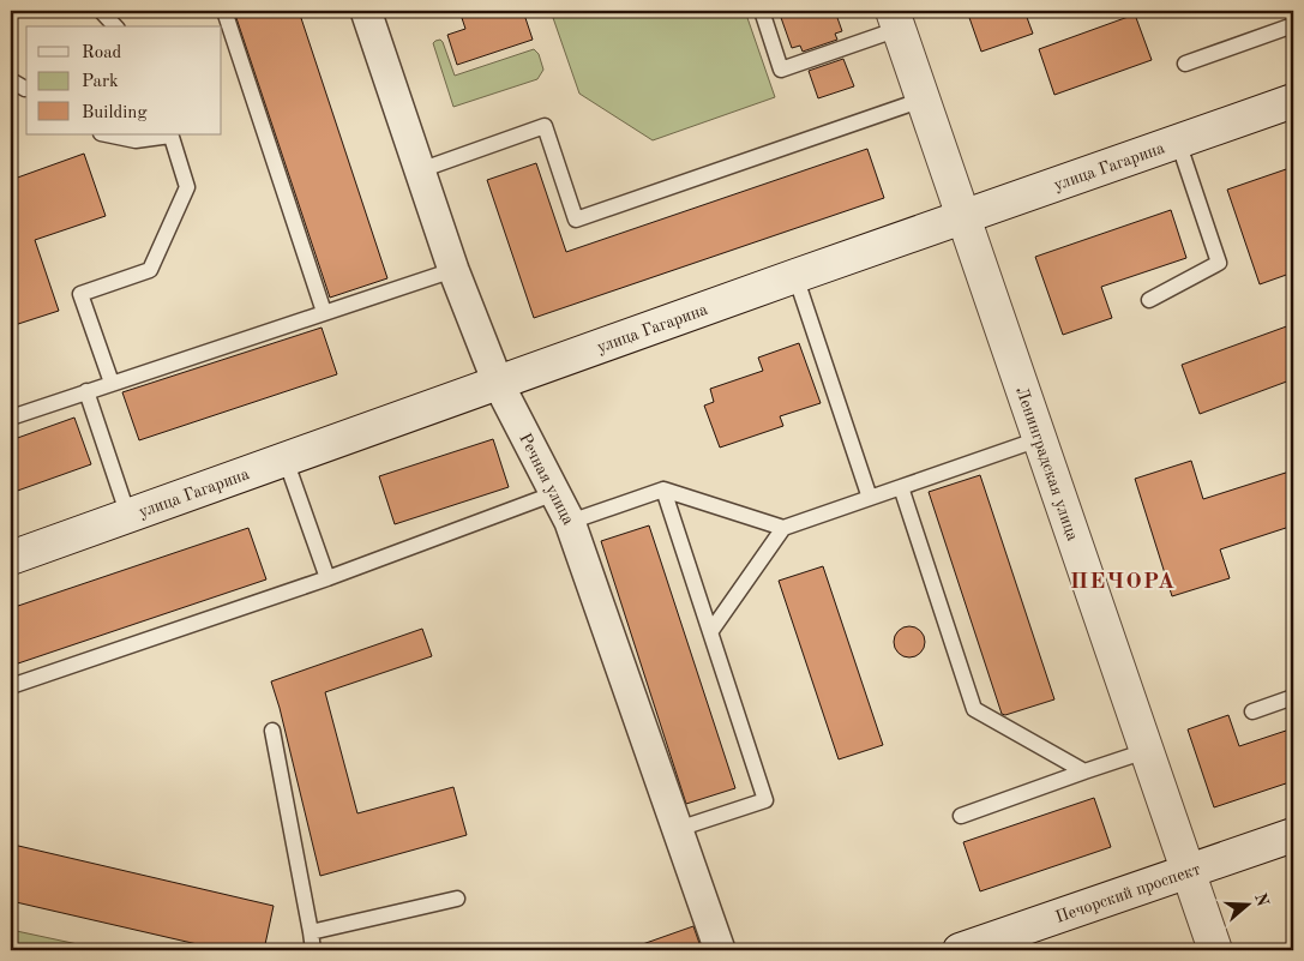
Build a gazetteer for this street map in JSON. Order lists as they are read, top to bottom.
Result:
{
  "streets": {
    "main road": ["улица Гагарина", "Ленинградская улица", "Печорский проспект"],
    "street": ["Речная улица"]
  },
  "crossings": [
    ["улица Гагарина", "Ленинградская улица"],
    ["улица Гагарина", "Речная улица"],
    ["Ленинградская улица", "Печорский проспект"]
  ],
  "districts": ["ПЕЧОРА"],
  "legend": ["Road", "Park", "Building"],
  "north": "right"
}
